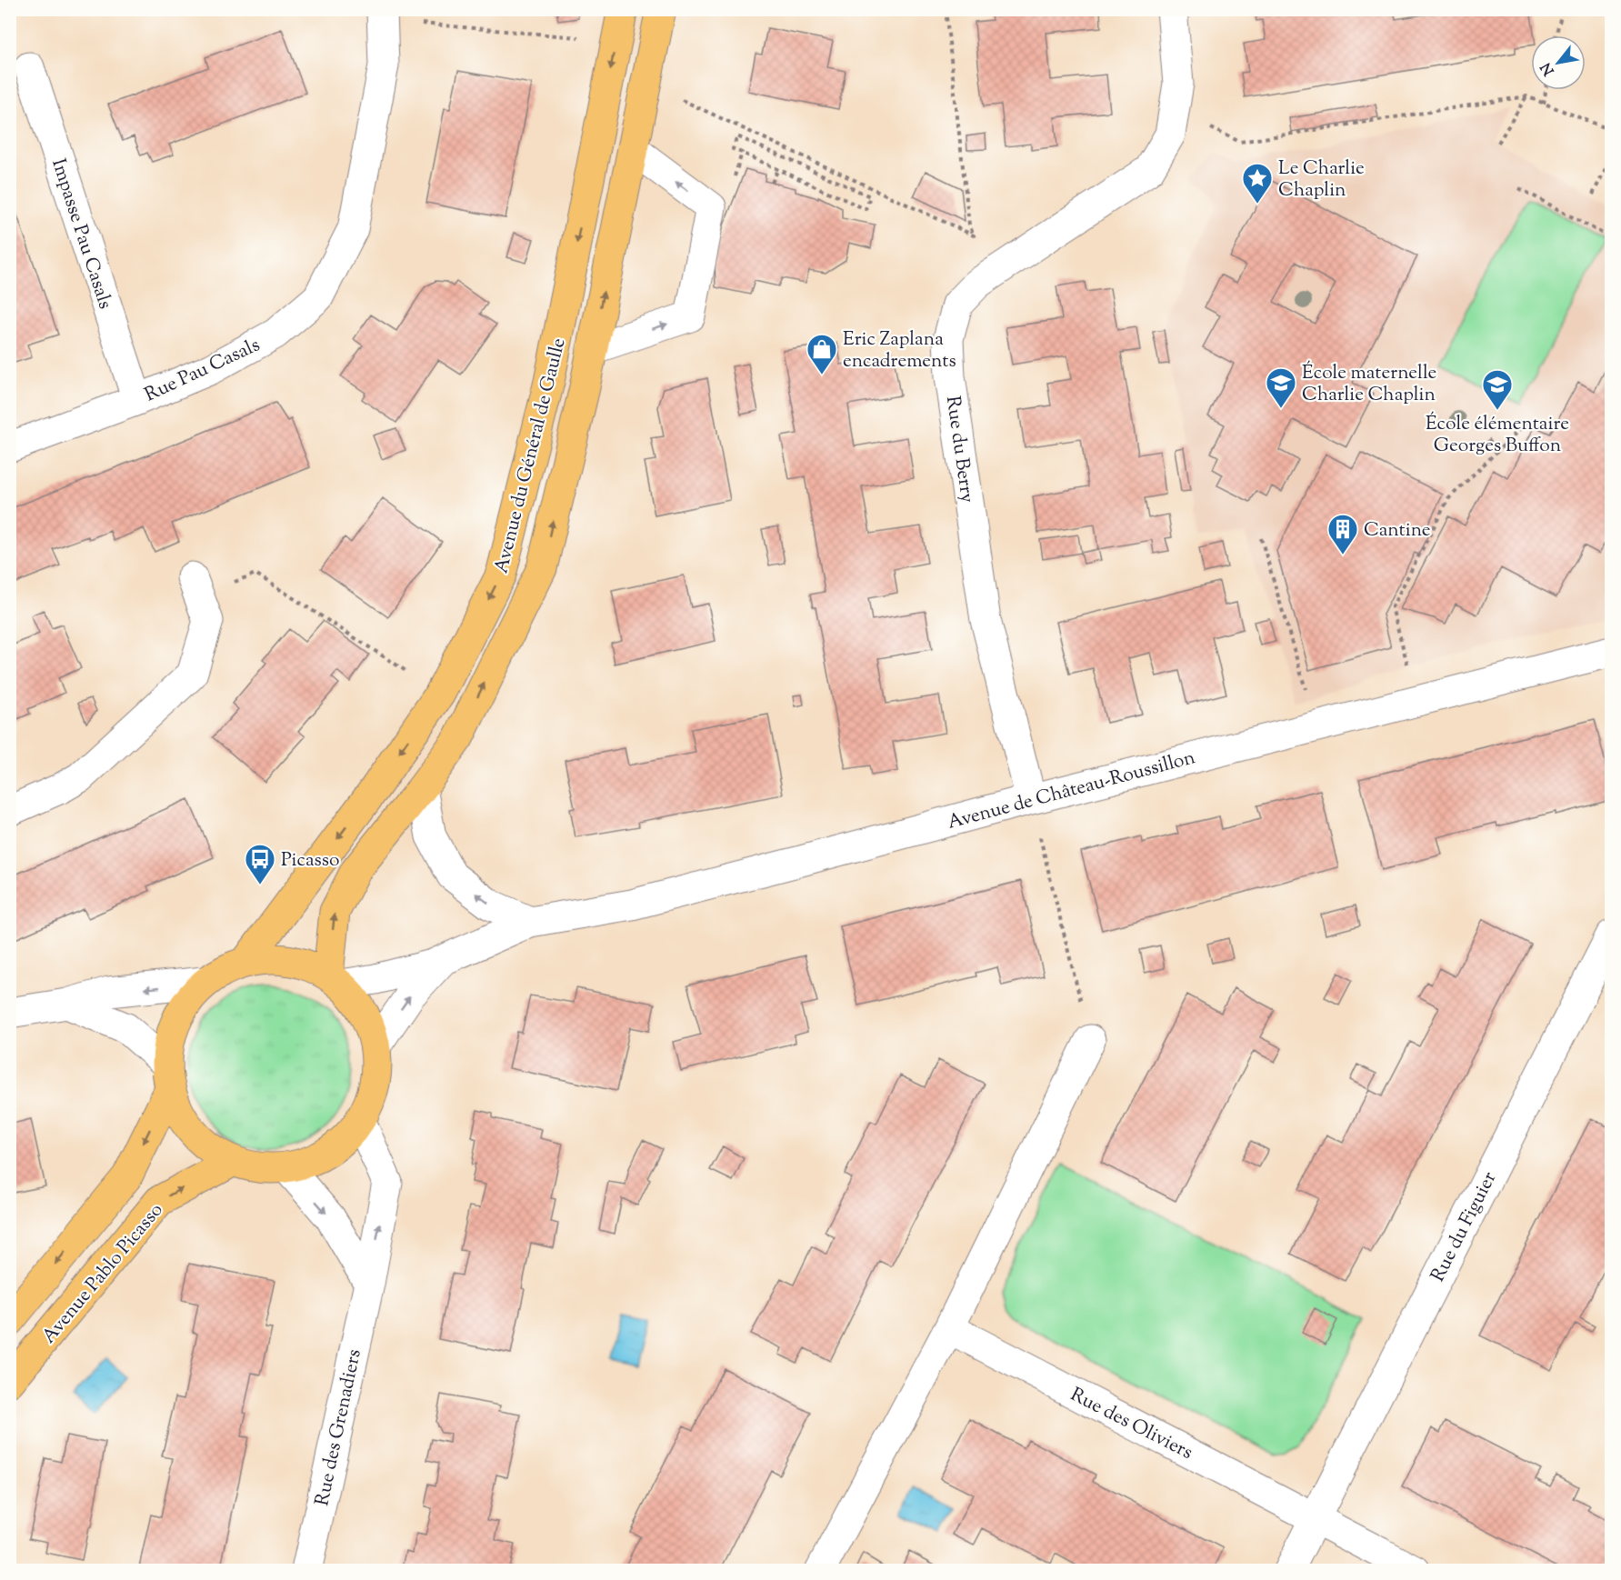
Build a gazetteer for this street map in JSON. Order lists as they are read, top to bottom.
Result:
{
  "streets": {
    "main road": ["Avenue du Général de Gaulle", "Avenue Pablo Picasso"],
    "street": [
      "Impasse Pau Casals",
      "Rue Pau Casals",
      "Rue du Berry",
      "Avenue de Château-Roussillon",
      "Rue du Figuier",
      "Rue des Oliviers",
      "Rue des Grenadiers"
    ]
  },
  "crossings": [
    ["Impasse Pau Casals", "Rue Pau Casals"],
    ["Rue du Berry", "Avenue de Château-Roussillon"],
    ["Avenue du Général de Gaulle", "Avenue de Château-Roussillon"],
    ["Rue du Figuier", "Rue des Oliviers"]
  ],
  "one_way": ["Rue des Grenadiers"],
  "places": {
    "place": ["Le Charlie Chaplin"],
    "shop": ["Eric Zaplana encadrements"],
    "school or university": ["École maternelle Charlie Chaplin", "École élémentaire Georges Buffon"],
    "building": ["Cantine"],
    "bus stop": ["Picasso"]
  },
  "north": "bottom left"
}
